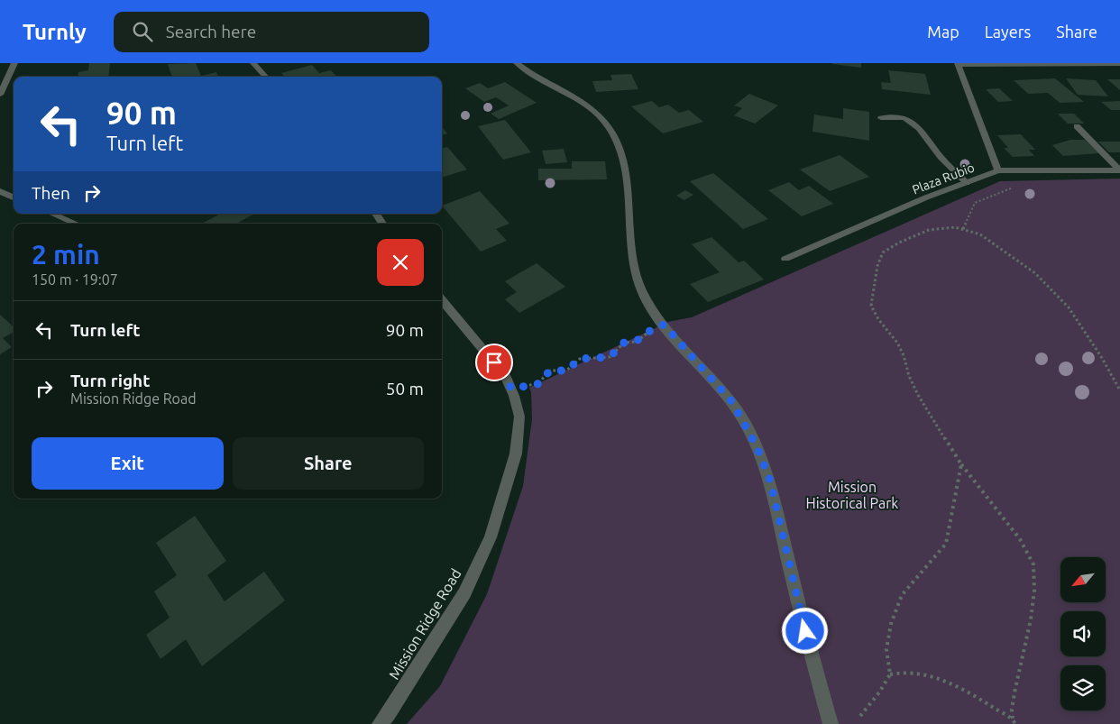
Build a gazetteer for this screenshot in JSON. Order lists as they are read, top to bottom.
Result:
{
  "streets": {
    "street": ["Plaza Rubio", "Mission Ridge Road"]
  },
  "parks": ["Mission Historical Park"],
  "north": "bottom left",
  "page": {
    "header": "Turnly",
    "search": "Search here",
    "nav": ["Map", "Layers", "Share"],
    "turn": ["90 m", "Turn left"],
    "then": "Then",
    "heading": ["2 min", "150 m · 19:07"],
    "list": [
      {
        "name": "Turn left",
        "value": "90 m"
      },
      {
        "name": "Turn right",
        "note": "Mission Ridge Road",
        "value": "50 m"
      }
    ],
    "buttons": ["Exit", "Share"]
  }
}
